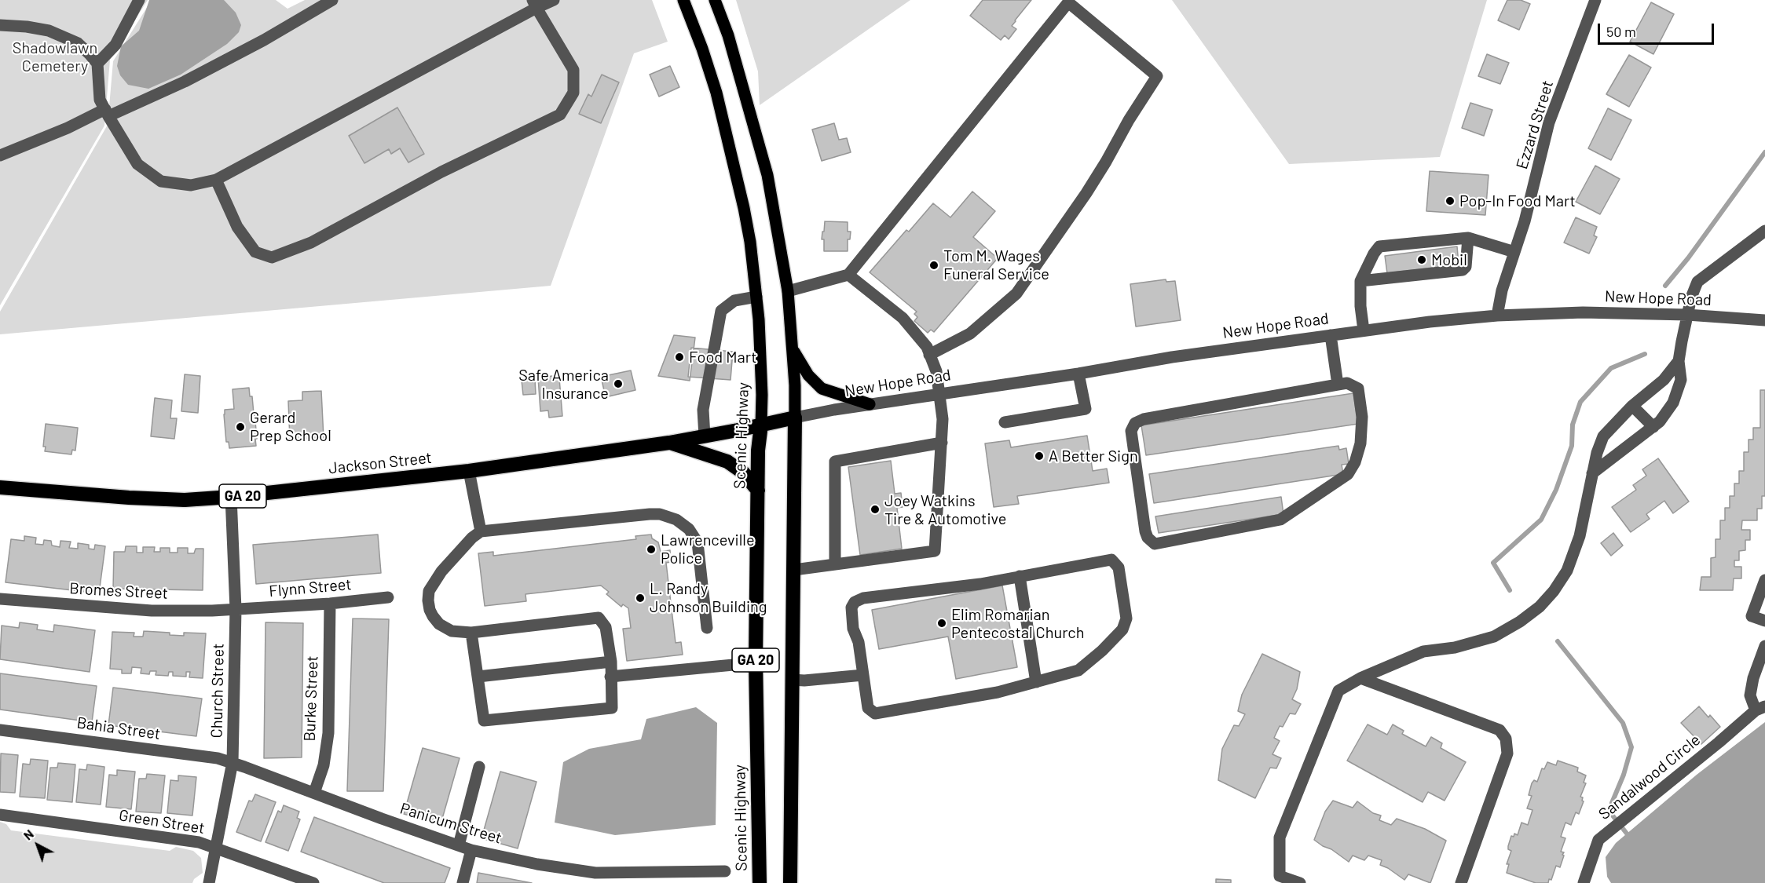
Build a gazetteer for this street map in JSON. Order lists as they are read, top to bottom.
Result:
{
  "streets": {
    "highway": ["Scenic Highway", "Jackson Street", "GA 20"],
    "street": [
      "Ezzard Street",
      "New Hope Road",
      "Flynn Street",
      "Bromes Street",
      "Church Street",
      "Burke Street",
      "Bahia Street",
      "Sandalwood Circle",
      "Green Street",
      "Panicum Street"
    ]
  },
  "crossings": [
    ["Ezzard Street", "New Hope Road"],
    ["New Hope Road", "Jackson Street"],
    ["New Hope Road", "GA 20"],
    ["Scenic Highway", "Jackson Street"],
    ["Jackson Street", "GA 20"],
    ["Jackson Street", "Church Street"],
    ["Flynn Street", "Bromes Street"],
    ["Flynn Street", "Church Street"],
    ["Flynn Street", "Burke Street"],
    ["Bromes Street", "Church Street"],
    ["Church Street", "Bahia Street"],
    ["Church Street", "Green Street"],
    ["Church Street", "Panicum Street"],
    ["Burke Street", "Panicum Street"],
    ["Bahia Street", "Panicum Street"]
  ],
  "parks": ["Shadowlawn Cemetery"],
  "places": [
    "Pop-In Food Mart",
    "Mobil",
    "Tom M. Wages Funeral Service",
    "Food Mart",
    "Safe America Insurance",
    "Gerard Prep School",
    "A Better Sign",
    "Joey Watkins Tire & Automotive",
    "Lawrenceville Police",
    "L. Randy Johnson Building",
    "Elim Romarian Pentecostal Church"
  ],
  "scale_bar": "50 m",
  "north": "top left"
}
